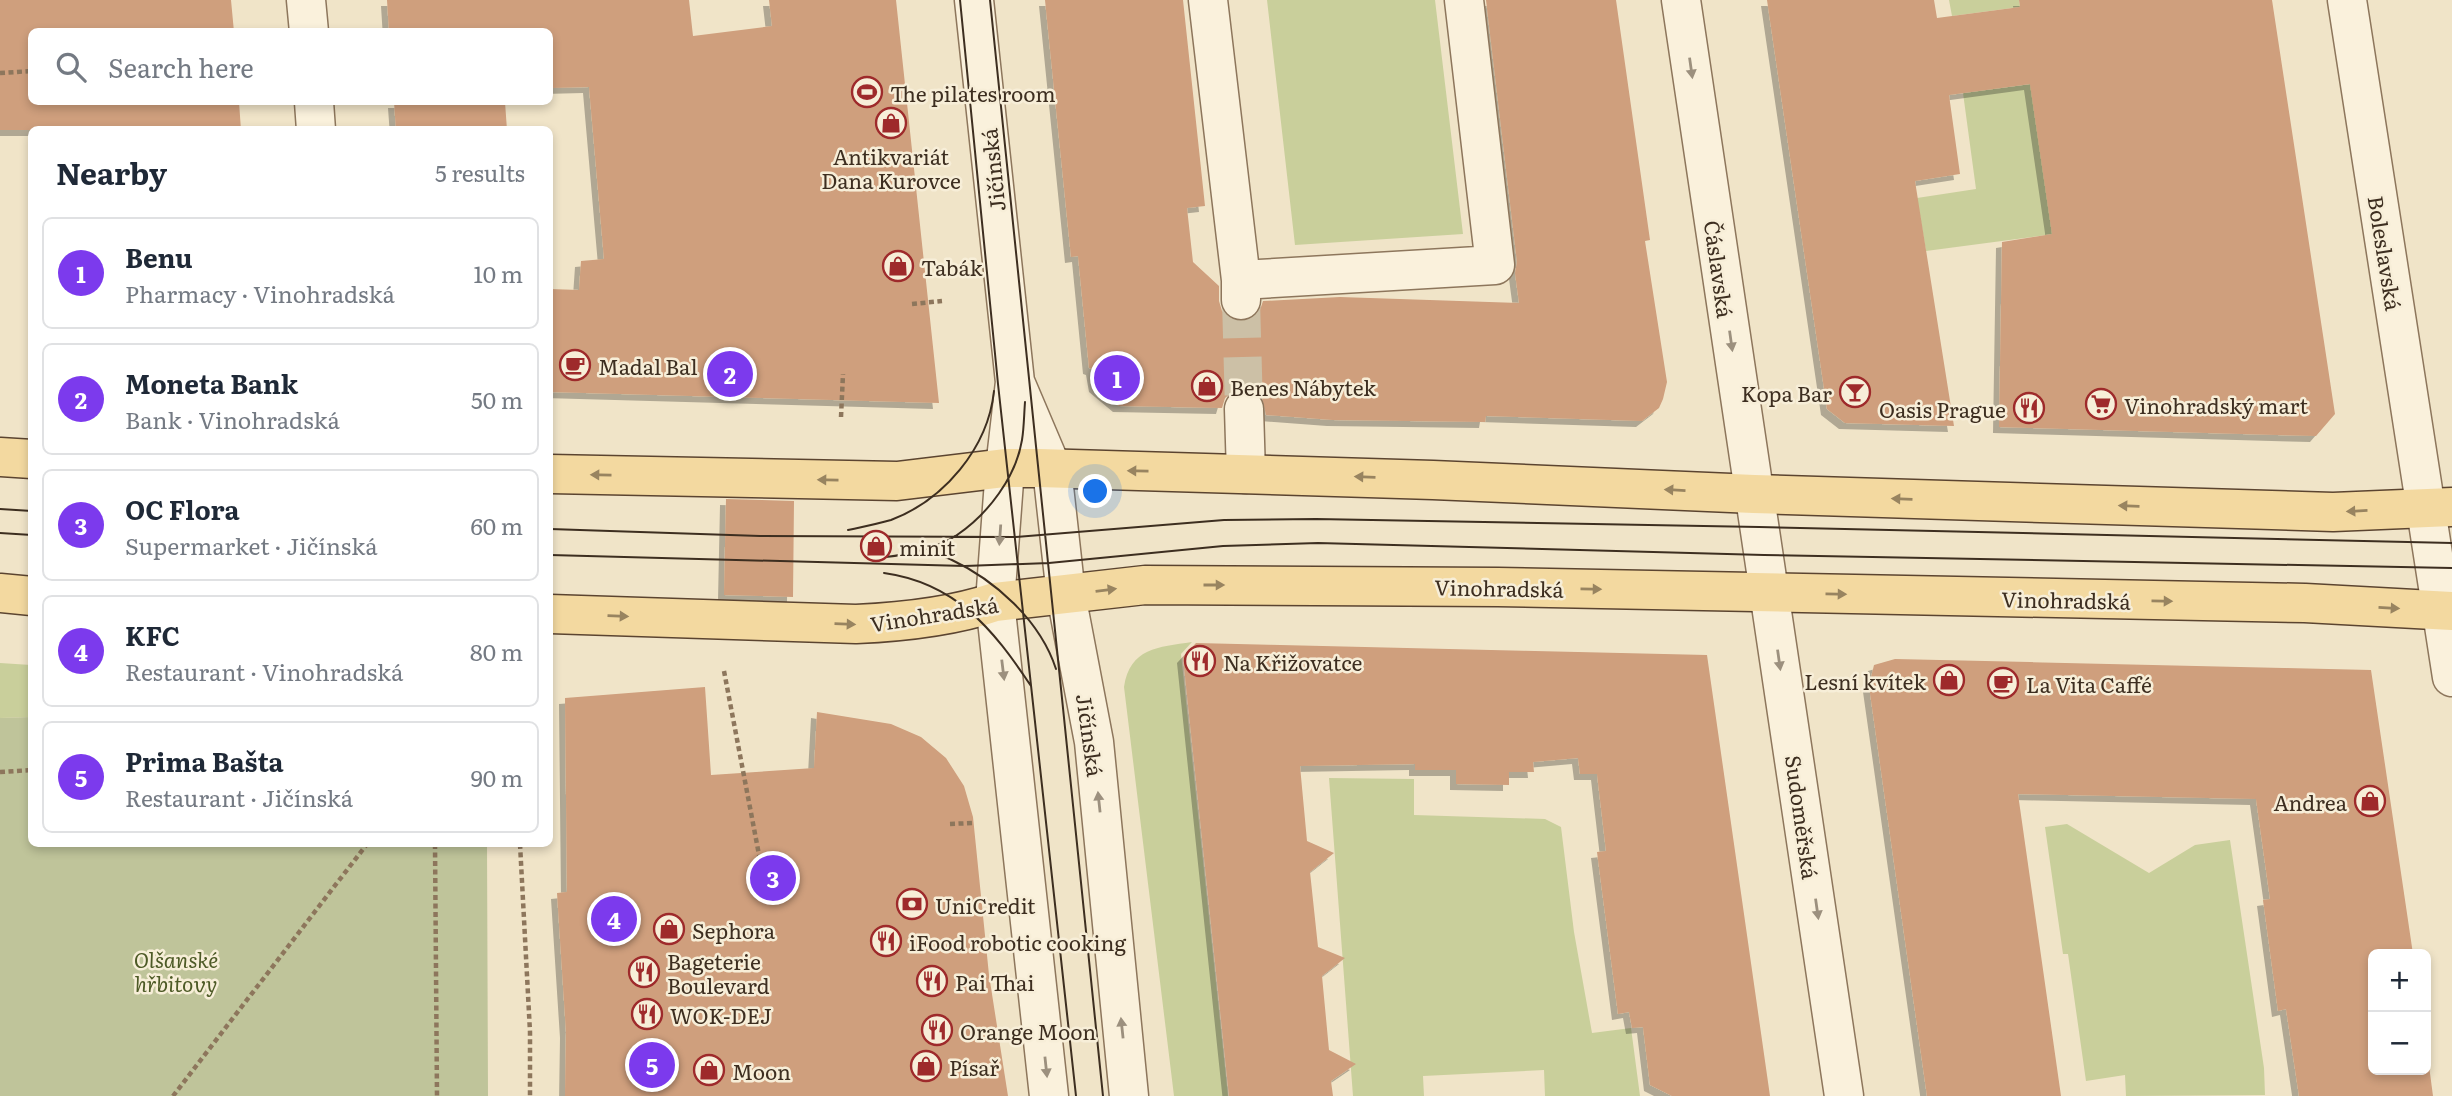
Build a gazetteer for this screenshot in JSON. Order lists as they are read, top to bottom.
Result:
{
  "streets": {
    "main road": ["Vinohradská"],
    "street": [
      "Jičínská",
      "Boleslavská",
      "Čáslavská",
      "Sudoměřská"
    ]
  },
  "crossings": [
    ["Jičínská", "Vinohradská"],
    ["Boleslavská", "Vinohradská"],
    ["Čáslavská", "Sudoměřská"],
    ["Vinohradská", "Sudoměřská"]
  ],
  "one_way": ["Čáslavská", "Sudoměřská"],
  "parks": ["Olšanské hřbitovy"],
  "places": {
    "sports": ["The pilates room"],
    "shop": [
      "Antikvariát Dana Kurovce",
      "Tabák",
      "Benes Nábytek",
      "minit",
      "Lesní kvítek",
      "Andrea",
      "Sephora",
      "Písař",
      "Moon"
    ],
    "cafe": ["Madal Bal", "La Vita Caffé"],
    "bar": ["Kopa Bar"],
    "supermarket": ["Vinohradský mart"],
    "restaurant": [
      "Oasis Prague",
      "Na Křižovatce",
      "iFood robotic cooking",
      "Bageterie Boulevard",
      "Pai Thai",
      "WOK-DEJ",
      "Orange Moon"
    ],
    "bank": ["UniCredit"]
  },
  "page": {
    "search": "Search here",
    "heading": ["Nearby", "5 results"],
    "list": [
      {
        "mark": "1",
        "name": "Benu",
        "note": "Pharmacy · Vinohradská",
        "value": "10 m"
      },
      {
        "mark": "2",
        "name": "Moneta Bank",
        "note": "Bank · Vinohradská",
        "value": "50 m"
      },
      {
        "mark": "3",
        "name": "OC Flora",
        "note": "Supermarket · Jičínská",
        "value": "60 m"
      },
      {
        "mark": "4",
        "name": "KFC",
        "note": "Restaurant · Vinohradská",
        "value": "80 m"
      },
      {
        "mark": "5",
        "name": "Prima Bašta",
        "note": "Restaurant · Jičínská",
        "value": "90 m"
      }
    ],
    "pins": [
      "2",
      "1",
      "3",
      "4",
      "5"
    ],
    "map_buttons": ["+", "−"]
  }
}
